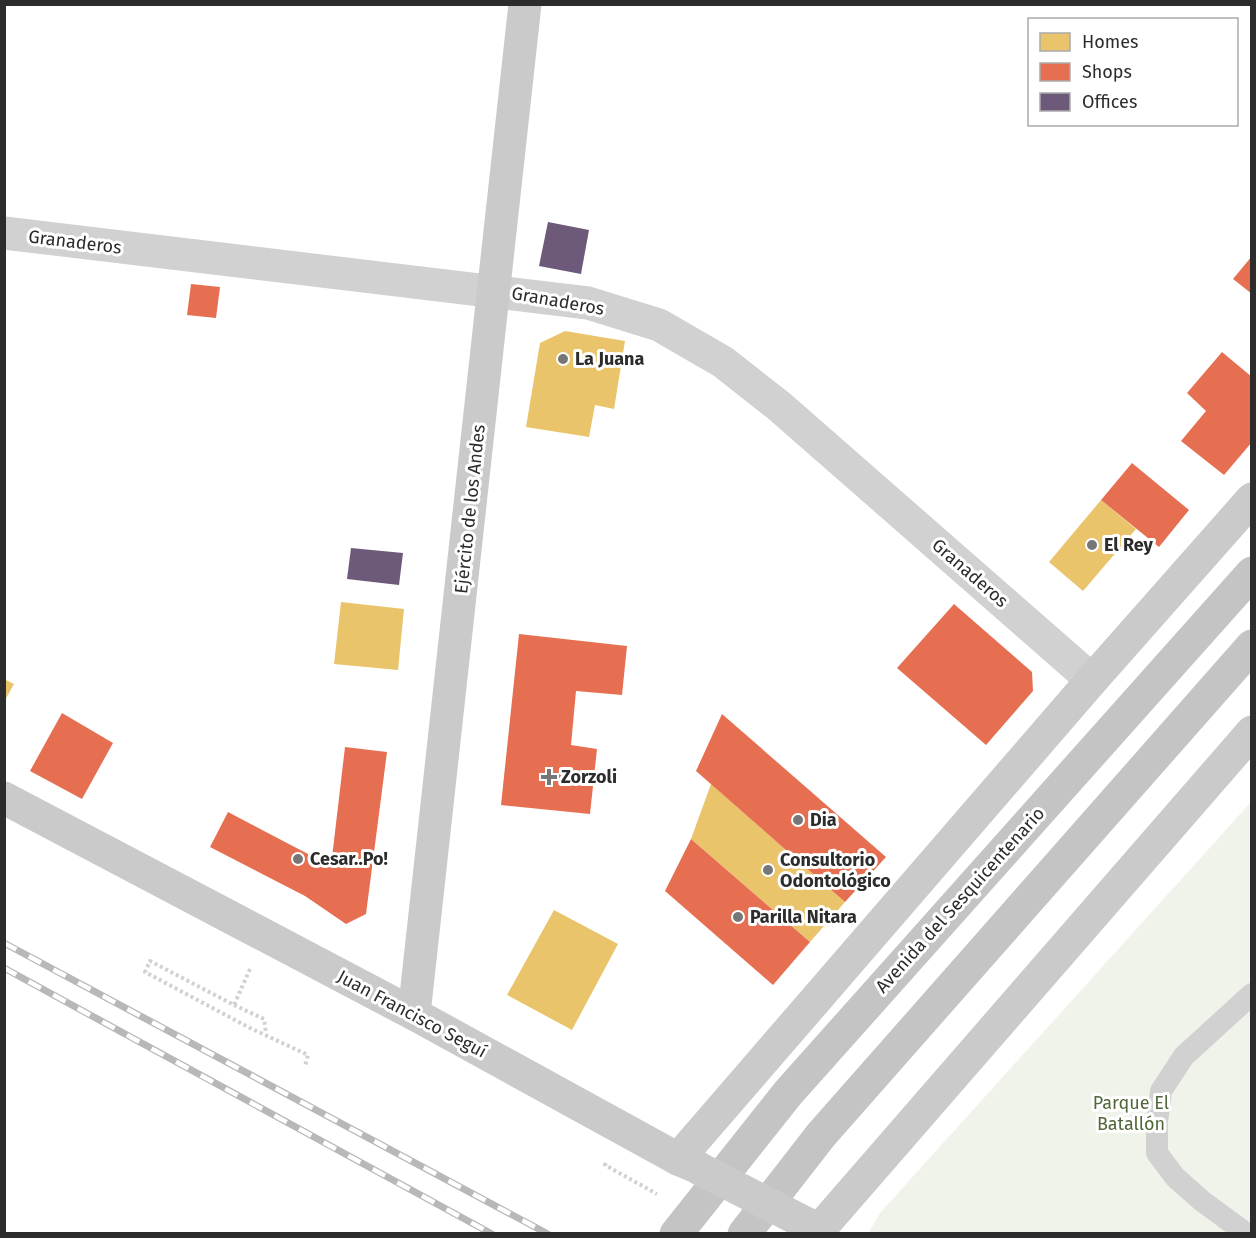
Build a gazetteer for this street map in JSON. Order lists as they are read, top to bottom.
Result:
{
  "streets": {
    "main road": ["Avenida del Sesquicentenario"],
    "street": ["Granaderos", "Ejército de los Andes", "Juan Francisco Seguí"]
  },
  "crossings": [
    ["Granaderos", "Ejército de los Andes"],
    ["Ejército de los Andes", "Juan Francisco Seguí"]
  ],
  "parks": ["Parque El Batallón"],
  "places": {
    "other": [
      "La Juana",
      "El Rey",
      "Dia",
      "Cesar..Po!",
      "Consultorio Odontológico",
      "Parilla Nitara"
    ],
    "health": ["Zorzoli"]
  },
  "legend": ["Homes", "Shops", "Offices"]
}
